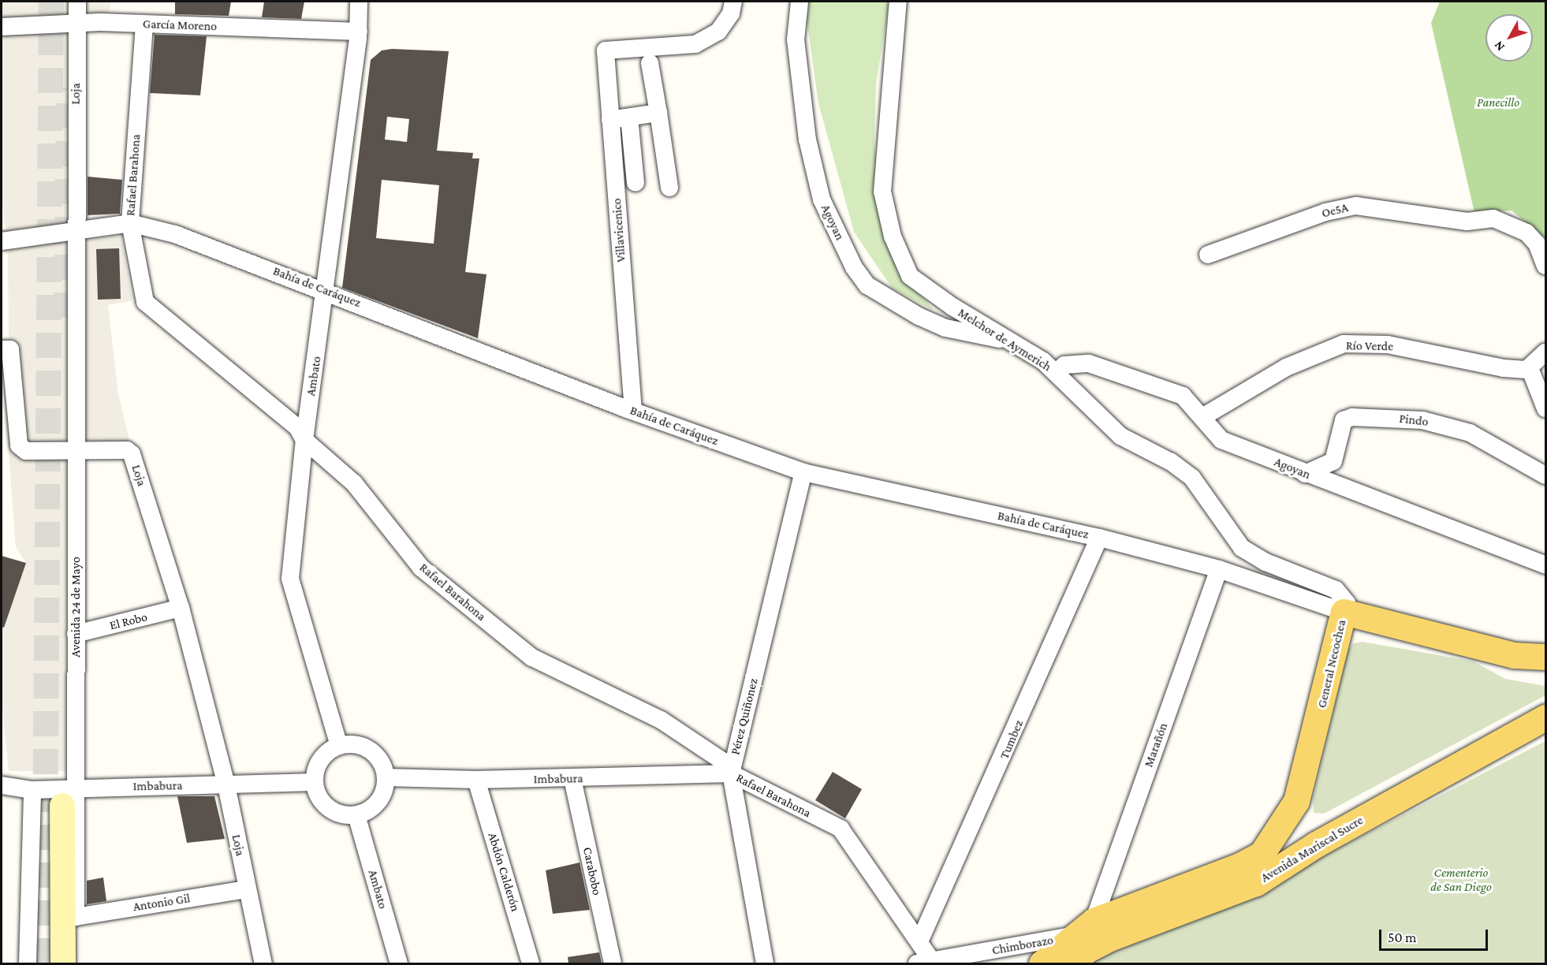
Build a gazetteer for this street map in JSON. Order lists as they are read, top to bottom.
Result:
{
  "streets": {
    "main road": ["Avenida 24 de Mayo", "General Necochea", "Avenida Mariscal Sucre"],
    "street": [
      "García Moreno",
      "Loja",
      "Rafael Barahona",
      "Oe5A",
      "Agoyan",
      "Villavicenico",
      "Bahía de Caráquez",
      "Melchor de Aymerich",
      "Río Verde",
      "Ambato",
      "Pindo",
      "El Robo",
      "Pérez Quiñonez",
      "Tumbez",
      "Marañón",
      "Imbabura",
      "Carabobo",
      "Abdón Calderón",
      "Antonio Gil",
      "Chimborazo"
    ]
  },
  "crossings": [
    ["García Moreno", "Loja"],
    ["García Moreno", "Rafael Barahona"],
    ["García Moreno", "Ambato"],
    ["Loja", "Bahía de Caráquez"],
    ["Loja", "Avenida 24 de Mayo"],
    ["Loja", "El Robo"],
    ["Loja", "Imbabura"],
    ["Loja", "Antonio Gil"],
    ["Rafael Barahona", "Bahía de Caráquez"],
    ["Rafael Barahona", "Ambato"],
    ["Rafael Barahona", "Pérez Quiñonez"],
    ["Rafael Barahona", "Tumbez"],
    ["Rafael Barahona", "Imbabura"],
    ["Rafael Barahona", "Chimborazo"],
    ["Agoyan", "Melchor de Aymerich"],
    ["Agoyan", "Río Verde"],
    ["Agoyan", "Pindo"],
    ["Villavicenico", "Bahía de Caráquez"],
    ["Bahía de Caráquez", "Melchor de Aymerich"],
    ["Bahía de Caráquez", "Ambato"],
    ["Bahía de Caráquez", "General Necochea"],
    ["Bahía de Caráquez", "Pérez Quiñonez"],
    ["Bahía de Caráquez", "Tumbez"],
    ["Bahía de Caráquez", "Marañón"],
    ["Melchor de Aymerich", "General Necochea"],
    ["Ambato", "Imbabura"],
    ["Avenida 24 de Mayo", "El Robo"],
    ["Avenida 24 de Mayo", "Imbabura"],
    ["Avenida 24 de Mayo", "Antonio Gil"],
    ["General Necochea", "Avenida Mariscal Sucre"],
    ["Pérez Quiñonez", "Imbabura"],
    ["Marañón", "Avenida Mariscal Sucre"],
    ["Imbabura", "Carabobo"],
    ["Imbabura", "Abdón Calderón"],
    ["Avenida Mariscal Sucre", "Chimborazo"]
  ],
  "parks": ["Panecillo", "Cementerio de San Diego"],
  "scale_bar": "50 m",
  "north": "bottom left"
}
